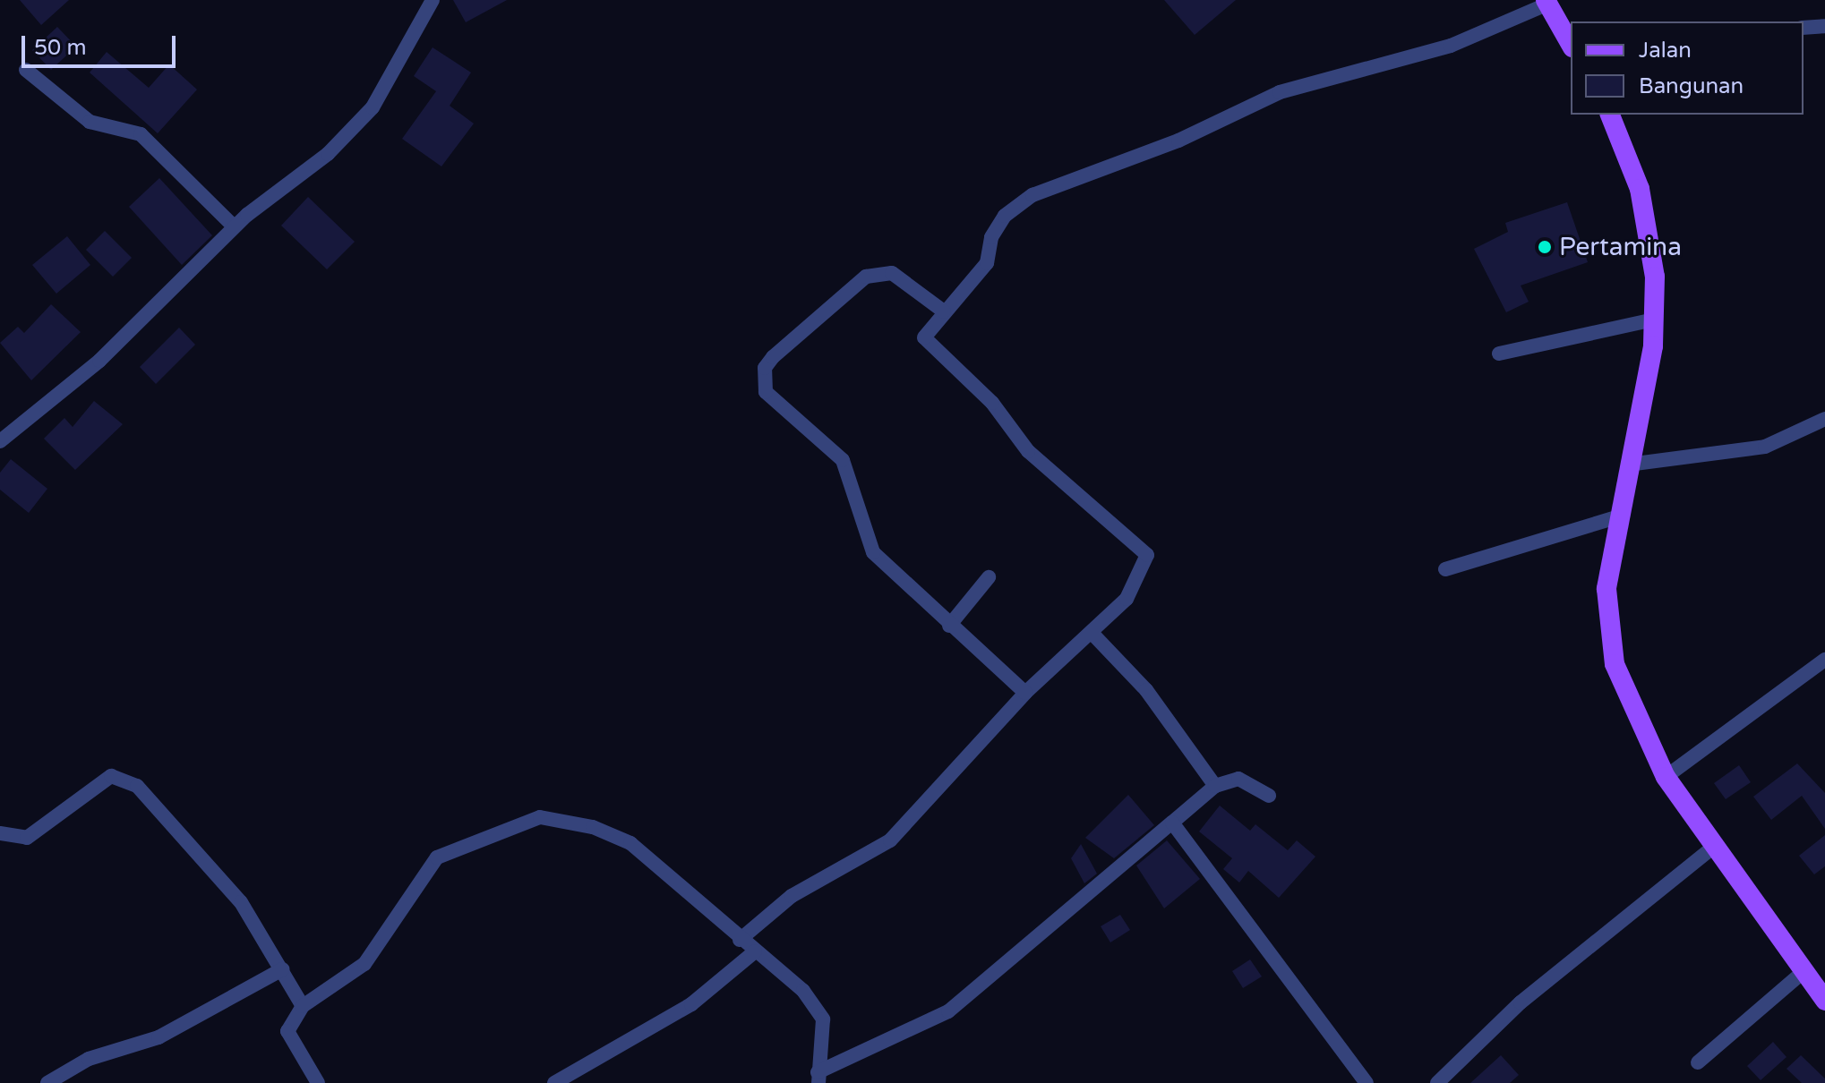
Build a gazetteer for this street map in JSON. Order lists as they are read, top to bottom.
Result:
{
  "places": ["Pertamina"],
  "legend": ["Jalan", "Bangunan"],
  "scale_bar": "50 m"
}
